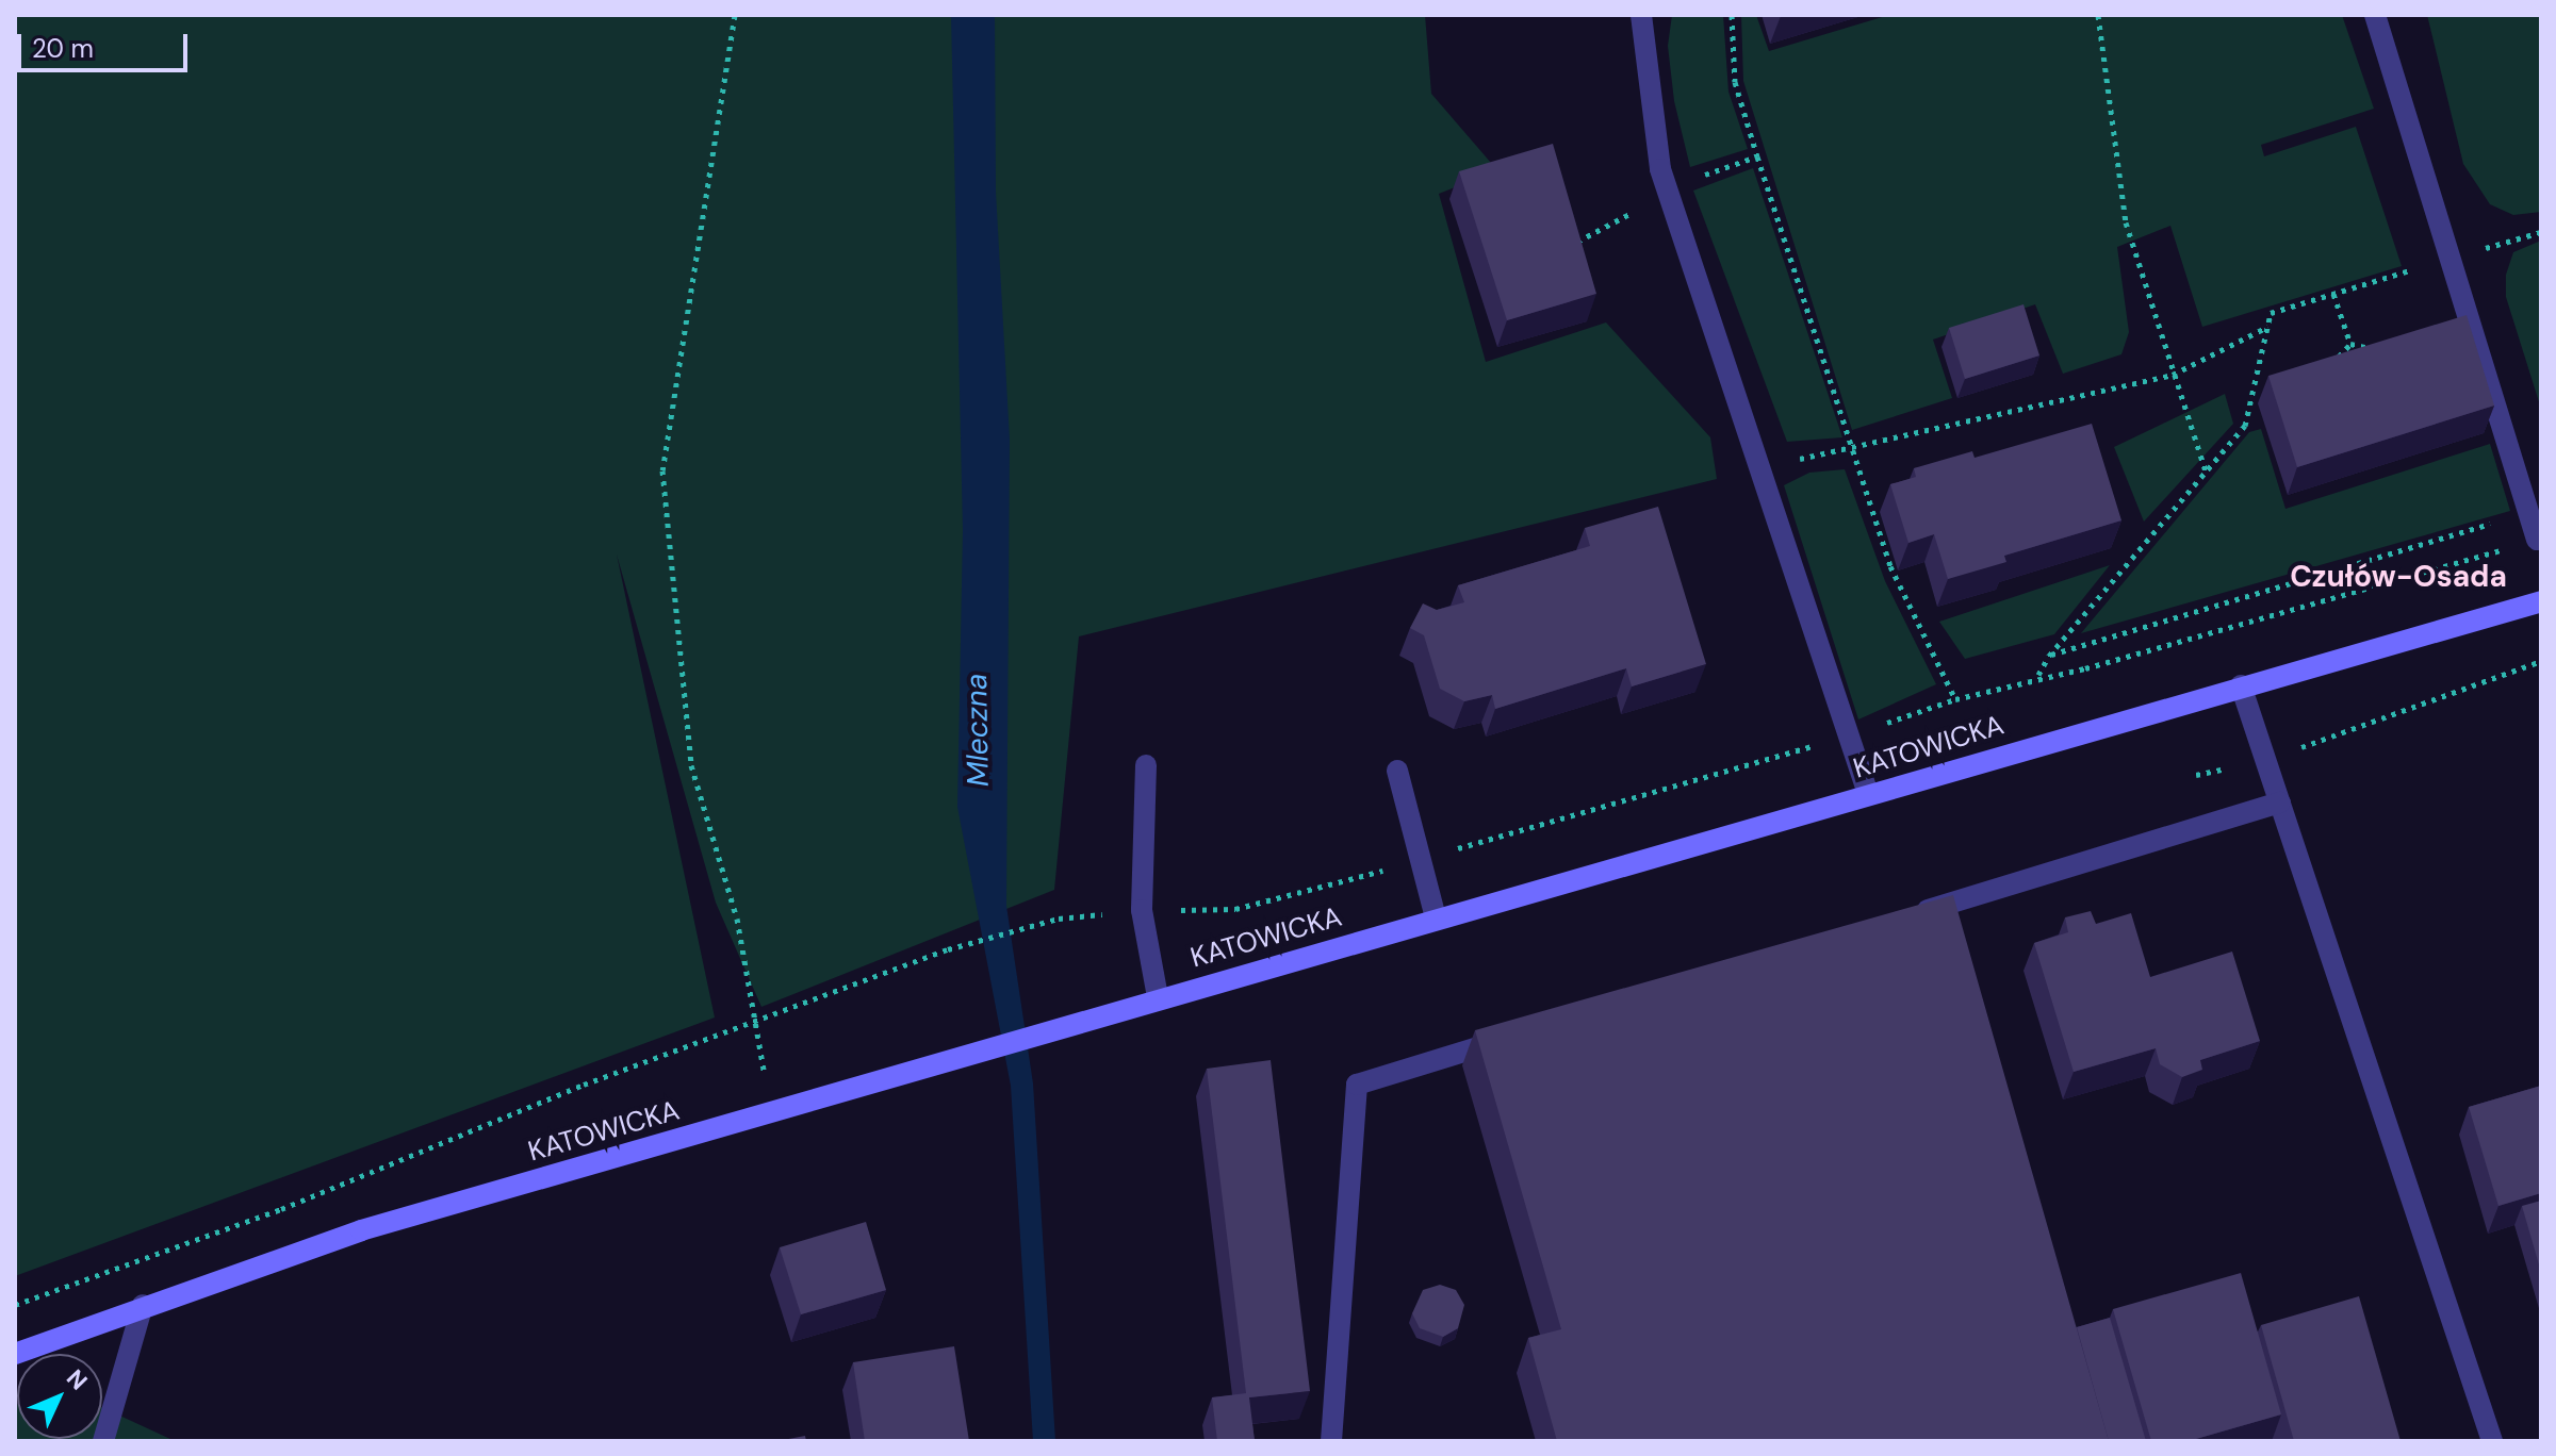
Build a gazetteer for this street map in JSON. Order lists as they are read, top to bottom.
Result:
{
  "streets": {
    "main road": ["KATOWICKA"]
  },
  "districts": ["Czułów-Osada"],
  "water": ["Mleczna"],
  "scale_bar": "20 m",
  "north": "top right"
}
